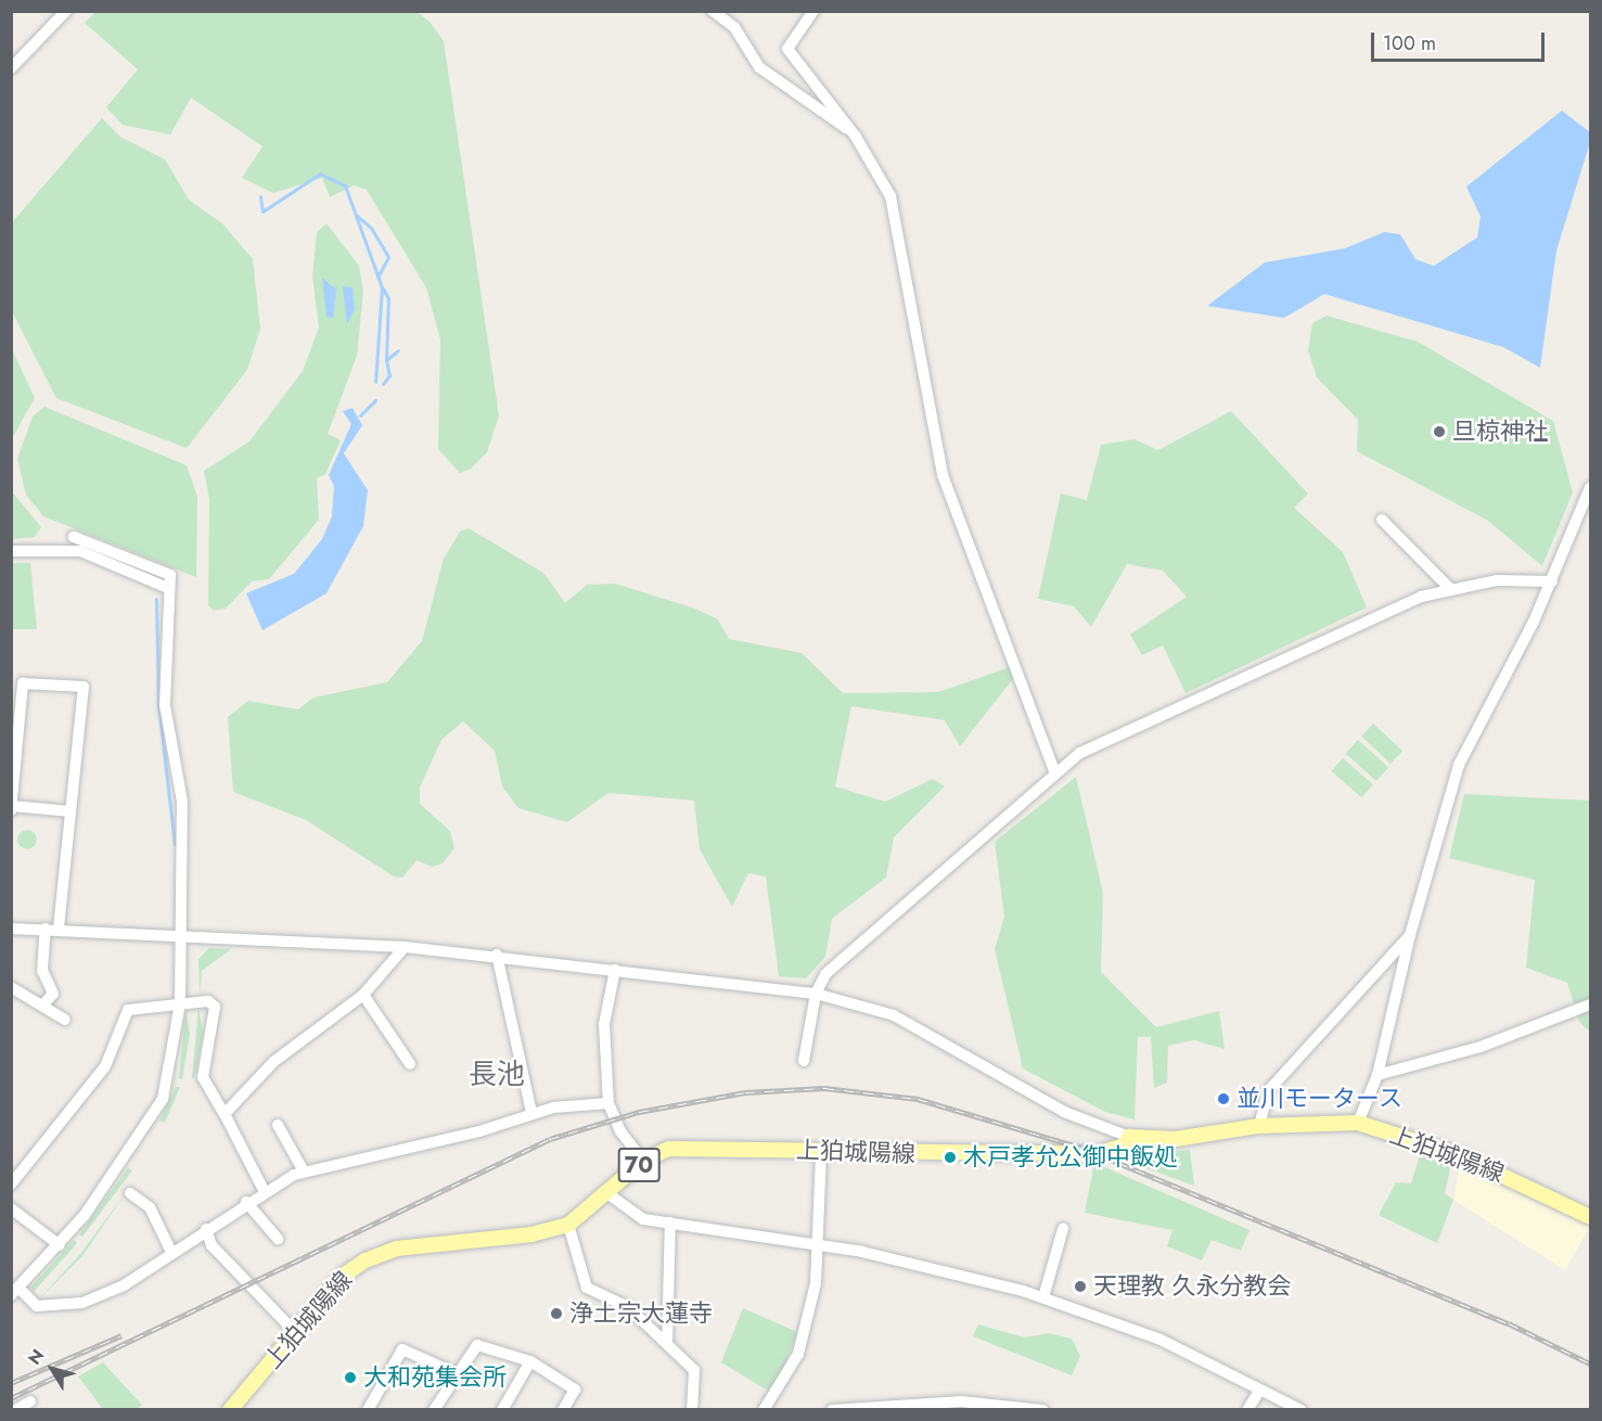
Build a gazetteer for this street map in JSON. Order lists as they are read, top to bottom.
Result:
{
  "streets": {
    "main road": ["上狛城陽線", "70"]
  },
  "districts": ["長池"],
  "places": [
    "旦椋神社",
    "並川モータース",
    "木戸孝允公御中飯処",
    "天理教 久永分教会",
    "浄土宗大蓮寺",
    "大和苑集会所"
  ],
  "scale_bar": "100 m",
  "north": "top left"
}
